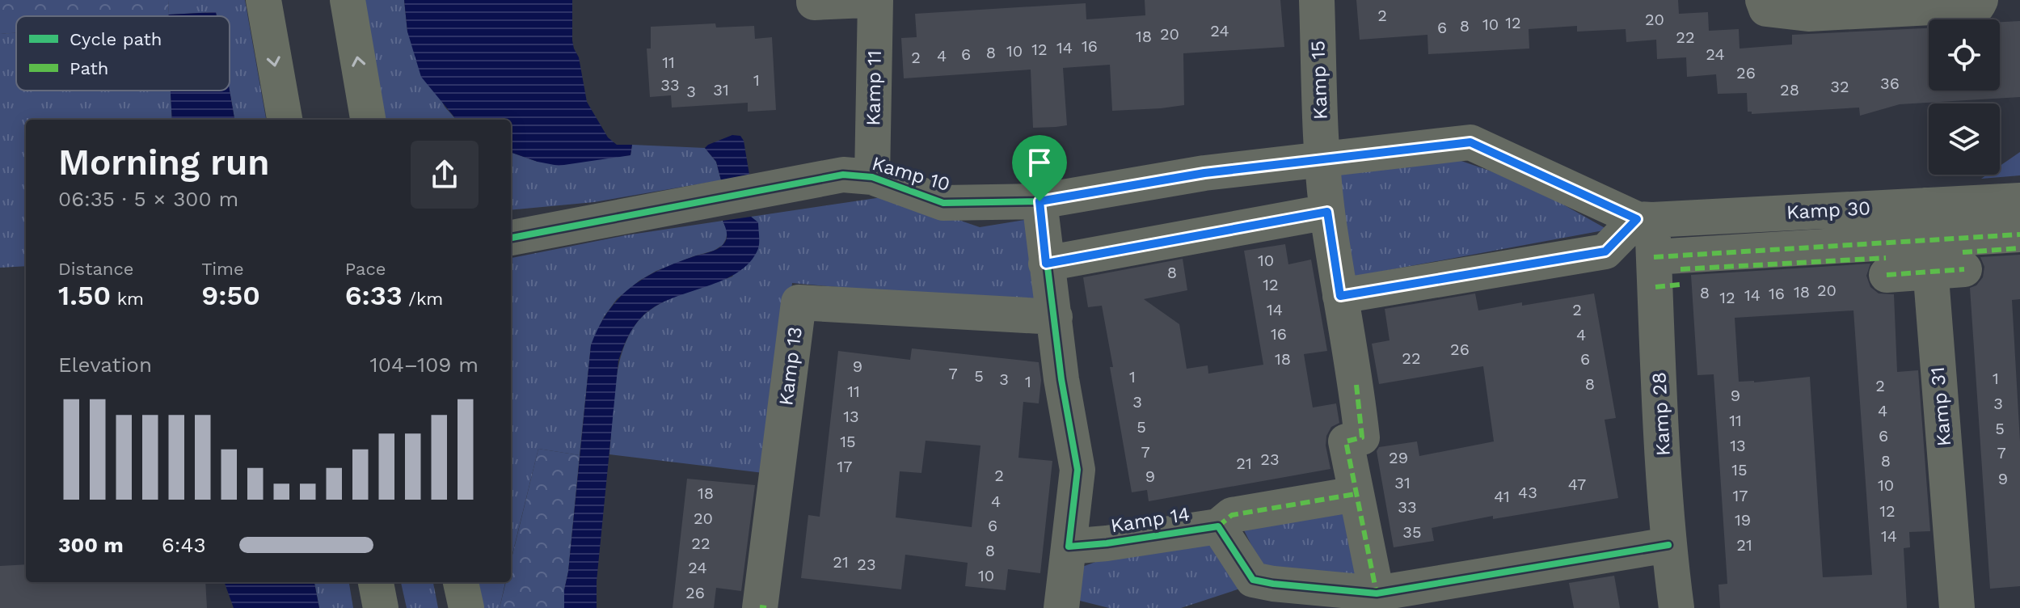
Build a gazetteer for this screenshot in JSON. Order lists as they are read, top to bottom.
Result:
{
  "streets": {
    "street": [
      "Kamp 15",
      "Kamp 11",
      "Kamp 10",
      "Kamp 30",
      "Kamp 13",
      "Kamp 31",
      "Kamp 28",
      "Kamp 14"
    ]
  },
  "crossings": [
    ["Kamp 15", "Kamp 10"],
    ["Kamp 11", "Kamp 10"],
    ["Kamp 10", "Kamp 30"],
    ["Kamp 10", "Kamp 28"],
    ["Kamp 30", "Kamp 31"],
    ["Kamp 30", "Kamp 28"],
    ["Kamp 28", "Kamp 14"]
  ],
  "house_numbers": [
    "2",
    "20",
    "12",
    "10",
    "8",
    "6",
    "24",
    "20",
    "18",
    "22",
    "16",
    "14",
    "12",
    "10",
    "8",
    "6",
    "24",
    "4",
    "2",
    "11",
    "26",
    "1",
    "36",
    "33",
    "32",
    "31",
    "28",
    "3",
    "10",
    "8",
    "12",
    "20",
    "18",
    "8",
    "16",
    "14",
    "12",
    "14",
    "2",
    "16",
    "4",
    "26",
    "22",
    "18",
    "6",
    "9",
    "7",
    "5",
    "1",
    "1",
    "3",
    "1",
    "8",
    "2",
    "11",
    "9",
    "3",
    "3",
    "4",
    "13",
    "11",
    "5",
    "5",
    "6",
    "15",
    "13",
    "7",
    "7",
    "29",
    "23",
    "8",
    "21",
    "17",
    "15",
    "2",
    "9",
    "9",
    "31",
    "47",
    "10",
    "43",
    "18",
    "17",
    "41",
    "4",
    "33",
    "12",
    "20",
    "19",
    "6",
    "35",
    "14",
    "22",
    "21",
    "8",
    "21",
    "23",
    "24",
    "10",
    "26"
  ],
  "legend": ["Cycle path", "Path"],
  "page": {
    "heading": ["Morning run", "06:35 · 5 × 300 m"],
    "stats": [
      ["Distance", "1.50 km"],
      ["Time", "9:50"],
      ["Pace", "6:33 /km"]
    ],
    "chart": ["Elevation", "104–109 m"],
    "list": [
      {
        "name": "300 m",
        "note": "6:43"
      }
    ]
  }
}
